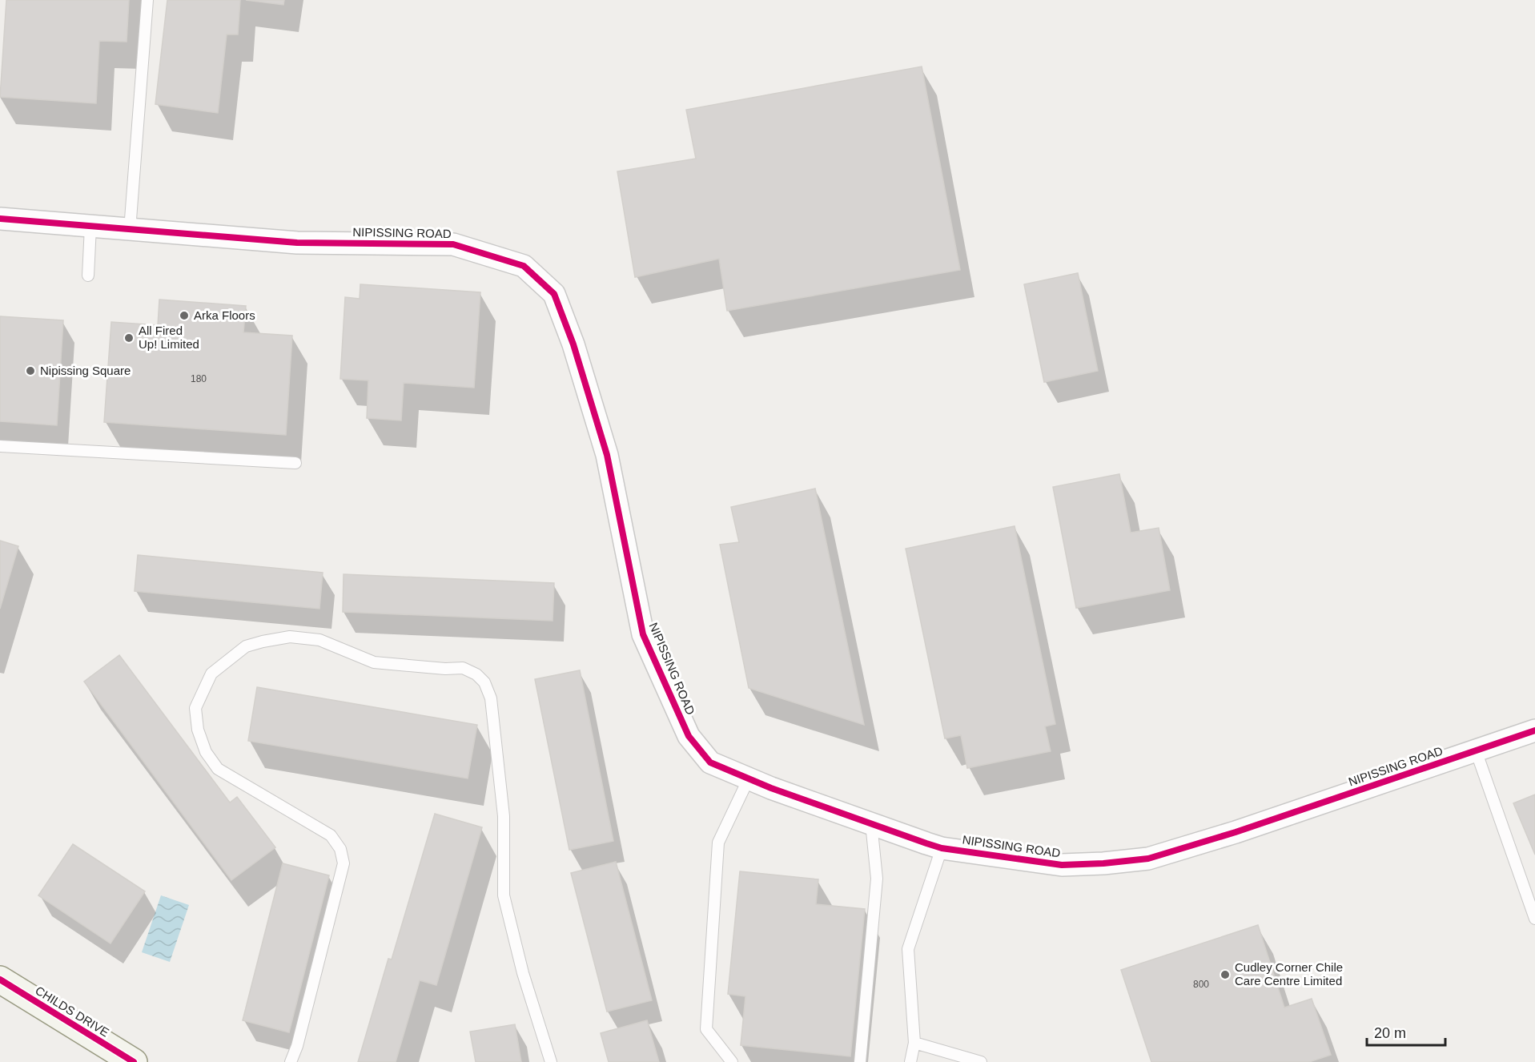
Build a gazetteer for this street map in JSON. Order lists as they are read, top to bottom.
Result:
{
  "streets": {
    "street": ["NIPISSING ROAD", "CHILDS DRIVE"]
  },
  "places": [
    "Arka Floors",
    "All Fired Up! Limited",
    "Nipissing Square",
    "Cudley Corner Chile Care Centre Limited"
  ],
  "house_numbers": ["180", "800"],
  "scale_bar": "20 m"
}
